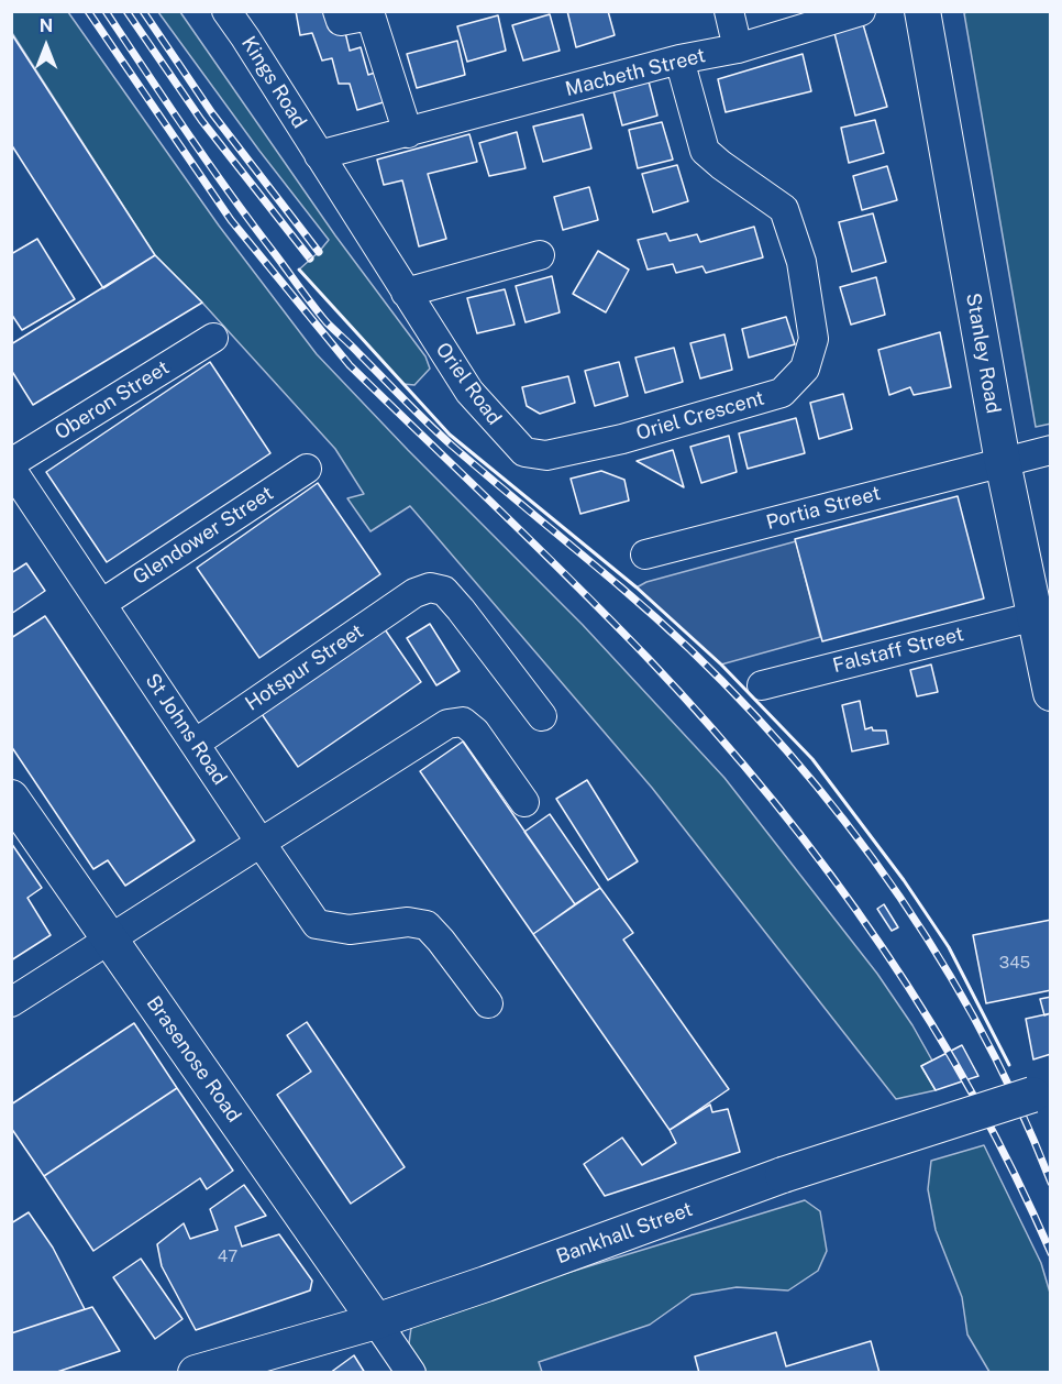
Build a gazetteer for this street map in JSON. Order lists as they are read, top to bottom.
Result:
{
  "streets": {
    "main road": ["Stanley Road", "Brasenose Road", "Bankhall Street"],
    "street": [
      "Macbeth Street",
      "Kings Road",
      "Oriel Road",
      "Oberon Street",
      "Oriel Crescent",
      "Portia Street",
      "Glendower Street",
      "Falstaff Street",
      "Hotspur Street",
      "St Johns Road"
    ]
  },
  "crossings": [
    ["Macbeth Street", "Kings Road"],
    ["Macbeth Street", "Oriel Road"],
    ["Macbeth Street", "Oriel Crescent"],
    ["Kings Road", "Oriel Road"],
    ["Stanley Road", "Portia Street"],
    ["Stanley Road", "Falstaff Street"],
    ["Oriel Road", "Oriel Crescent"],
    ["Glendower Street", "St Johns Road"],
    ["Hotspur Street", "St Johns Road"],
    ["Brasenose Road", "Bankhall Street"]
  ],
  "house_numbers": ["345", "47"],
  "north": "top"
}
